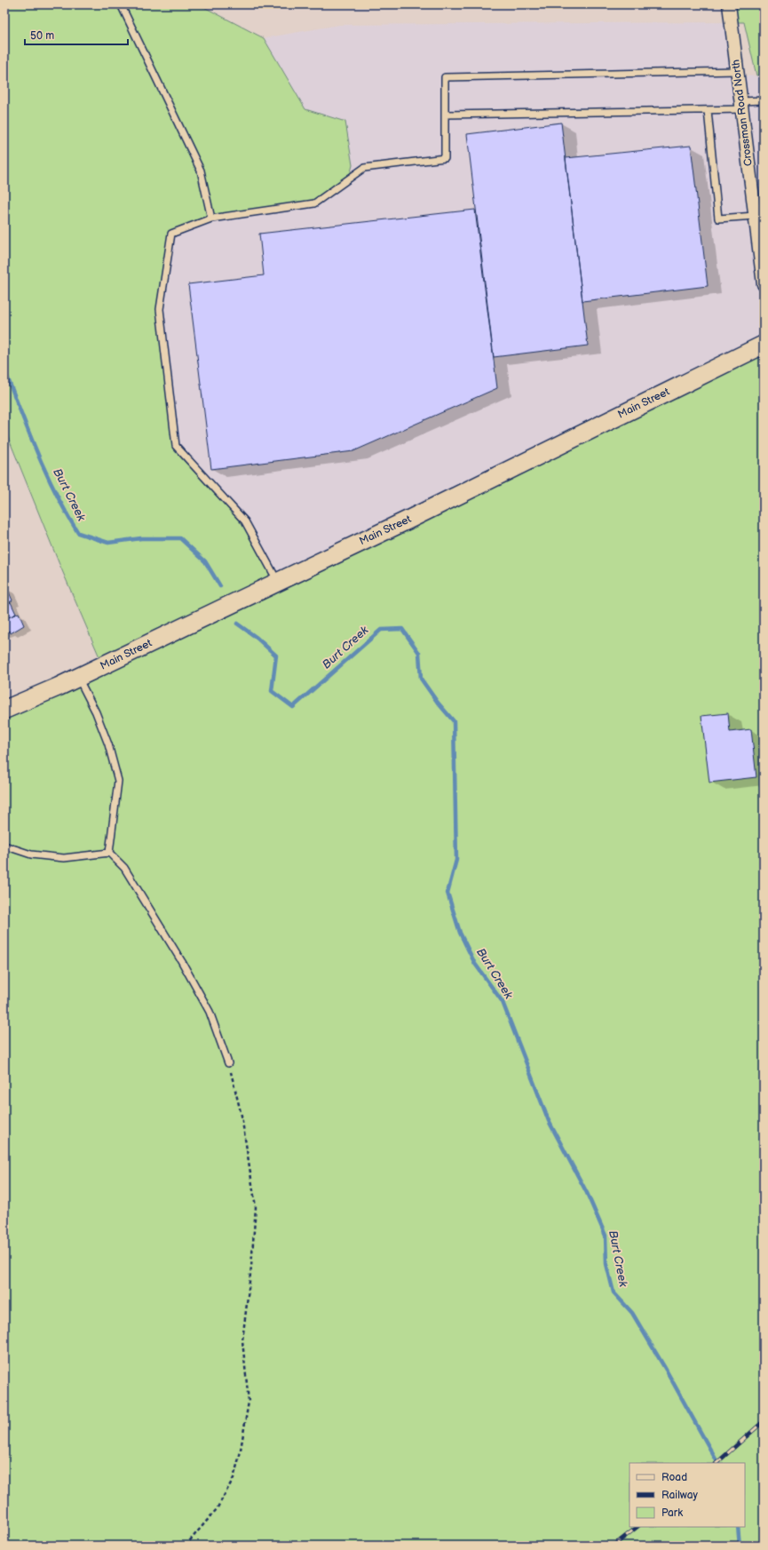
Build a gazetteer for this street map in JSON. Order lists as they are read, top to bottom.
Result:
{
  "streets": {
    "main road": ["Main Street"],
    "street": ["Crossman Road North"]
  },
  "water": ["Burt Creek"],
  "legend": ["Road", "Railway", "Park"],
  "scale_bar": "50 m"
}
